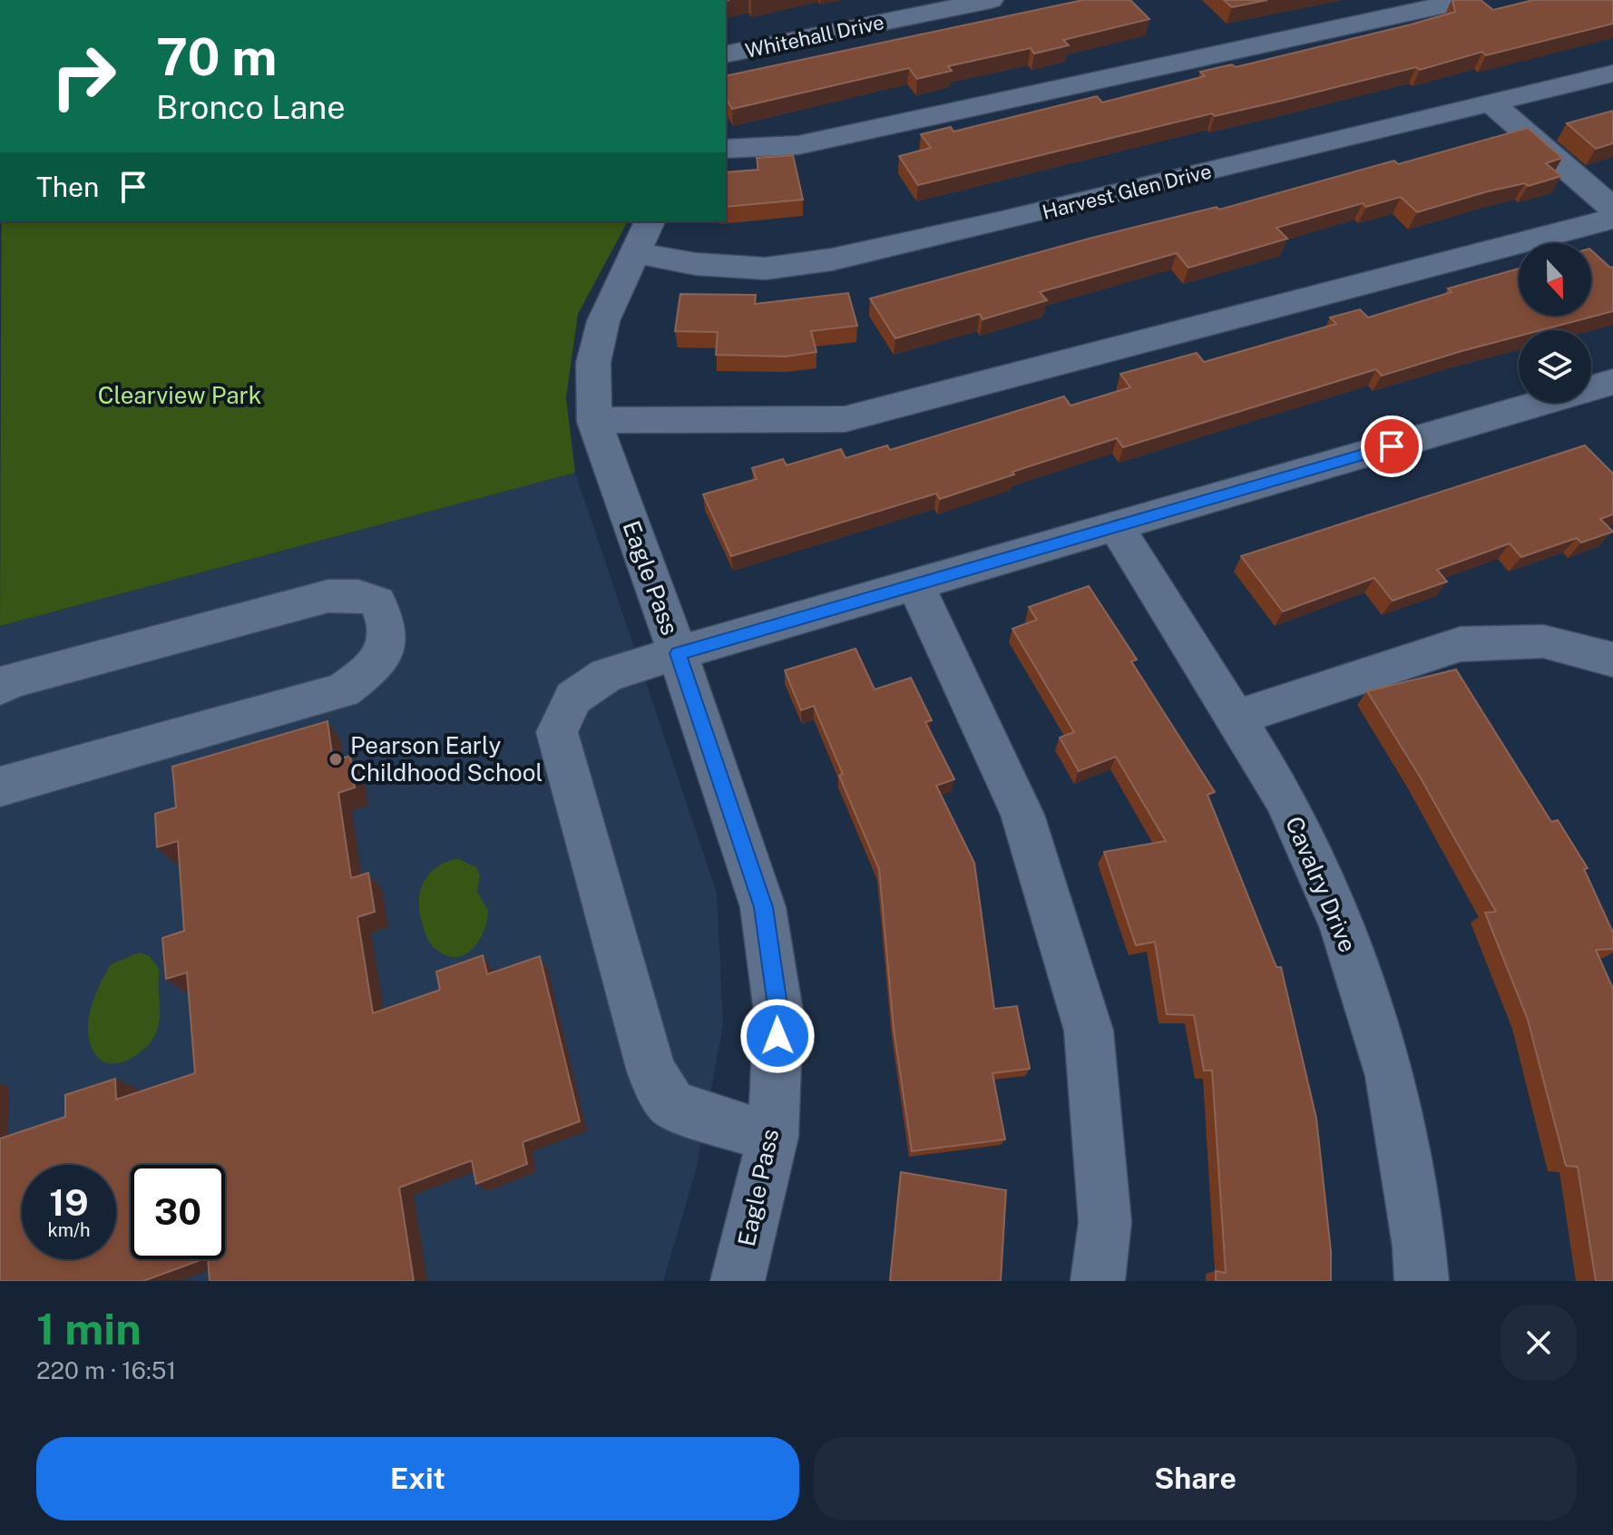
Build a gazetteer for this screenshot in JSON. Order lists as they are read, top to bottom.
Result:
{
  "streets": {
    "street": [
      "Whitehall Drive",
      "Harvest Glen Drive",
      "Eagle Pass",
      "Cavalry Drive"
    ]
  },
  "crossings": [
    ["Harvest Glen Drive", "Eagle Pass"]
  ],
  "parks": ["Clearview Park"],
  "places": ["Pearson Early Childhood School"],
  "north": "bottom",
  "page": {
    "turn": ["70 m", "Bronco Lane"],
    "then": "Then",
    "speed": "19 km/h",
    "limit": "30",
    "heading": ["1 min", "220 m · 16:51"],
    "buttons": ["Exit", "Share"]
  }
}
